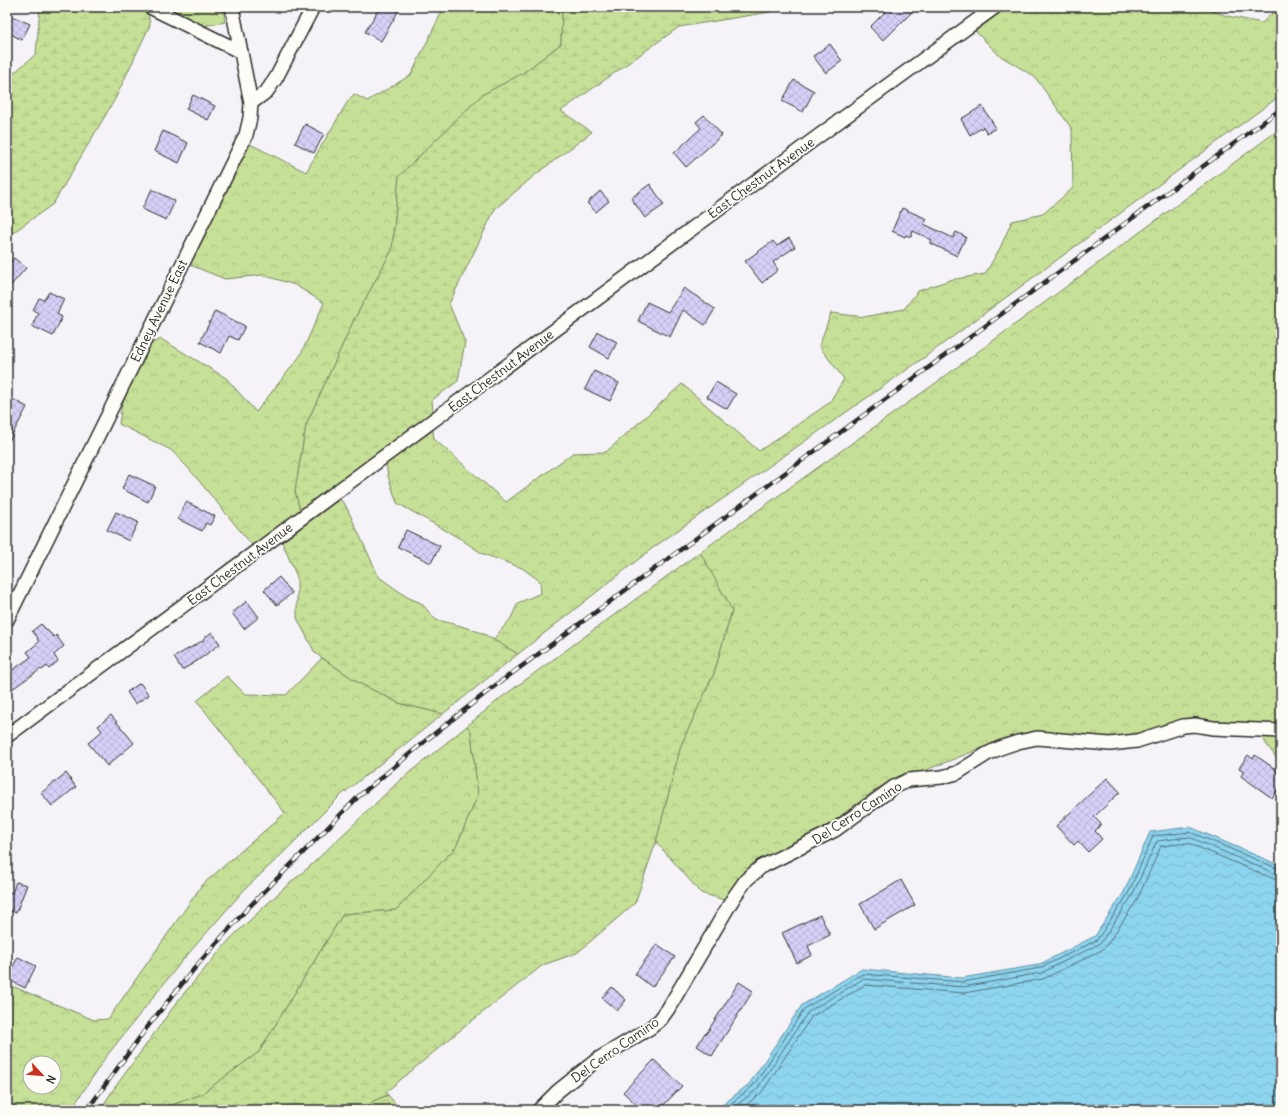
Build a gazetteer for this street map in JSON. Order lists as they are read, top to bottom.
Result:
{
  "streets": {
    "street": ["East Chestnut Avenue", "Edney Avenue East", "Del Cerro Camino"]
  },
  "north": "bottom right"
}
